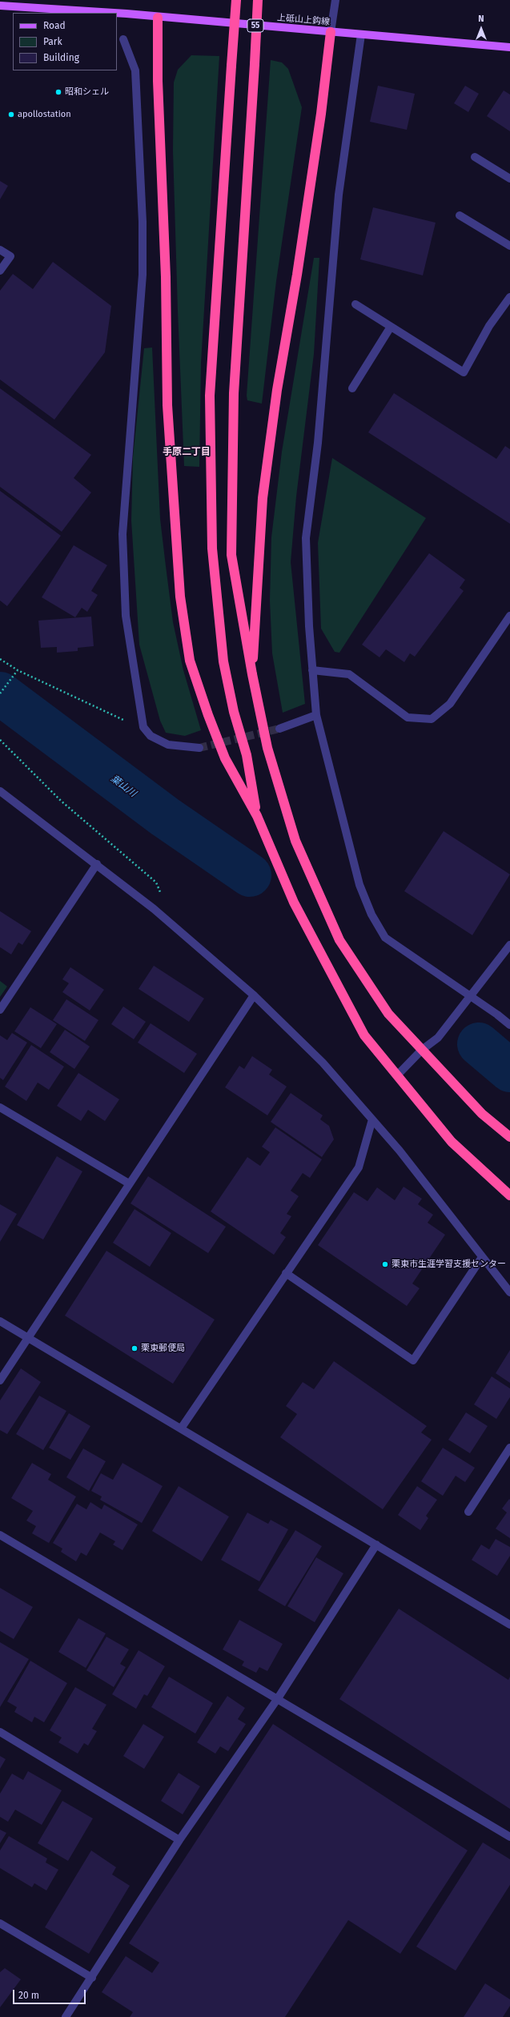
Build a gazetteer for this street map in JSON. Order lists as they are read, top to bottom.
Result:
{
  "streets": {
    "main road": ["上砥山上鈎線", "55"]
  },
  "districts": ["手原二丁目"],
  "water": ["葉山川"],
  "places": [
    "昭和シェル",
    "apollostation",
    "栗東市生涯学習支援センター",
    "栗東郵便局"
  ],
  "legend": ["Road", "Park", "Building"],
  "scale_bar": "20 m",
  "north": "top"
}
